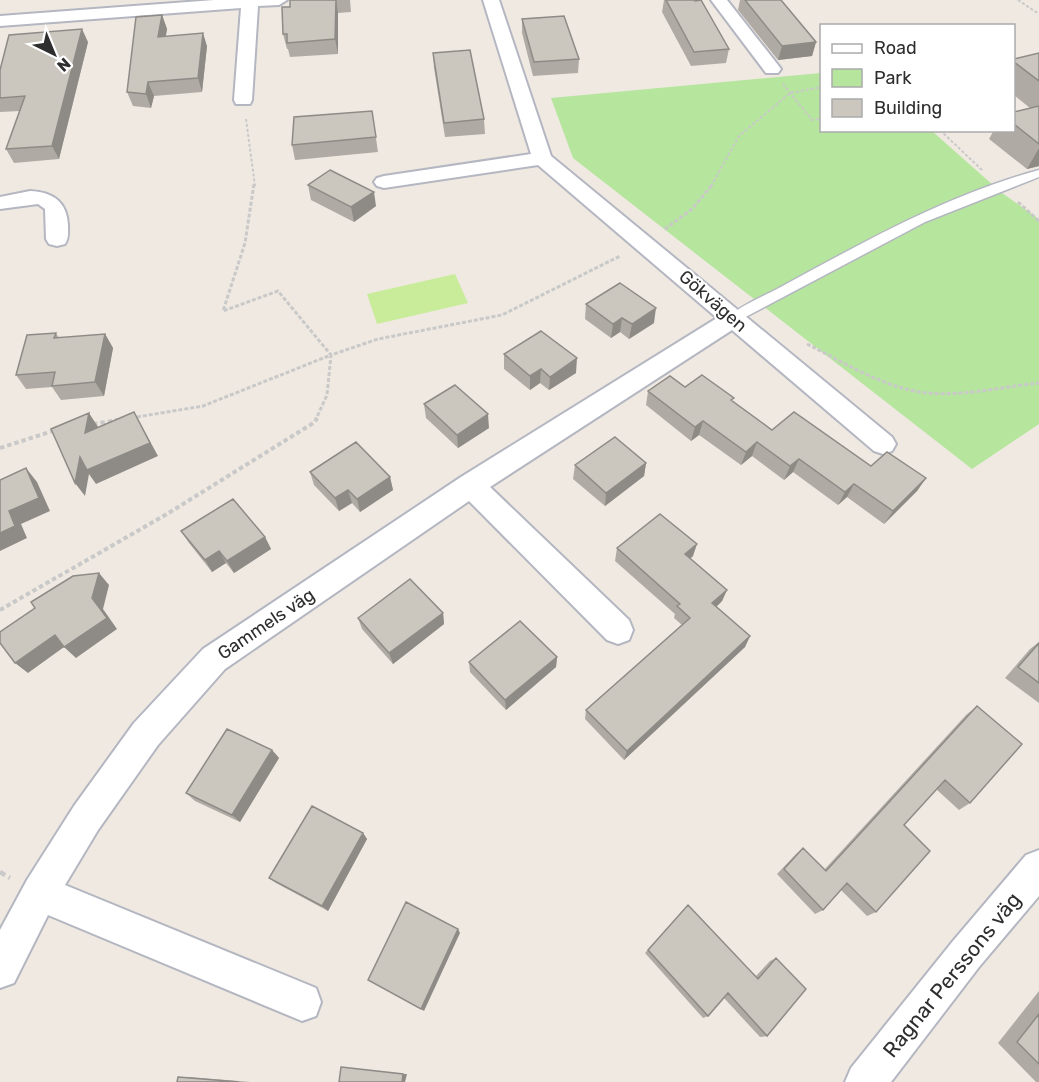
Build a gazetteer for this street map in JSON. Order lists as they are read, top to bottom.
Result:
{
  "streets": {
    "street": ["Gökvägen", "Gammels väg", "Ragnar Perssons väg"]
  },
  "crossings": [
    ["Gökvägen", "Gammels väg"]
  ],
  "legend": ["Road", "Park", "Building"],
  "north": "bottom right"
}
